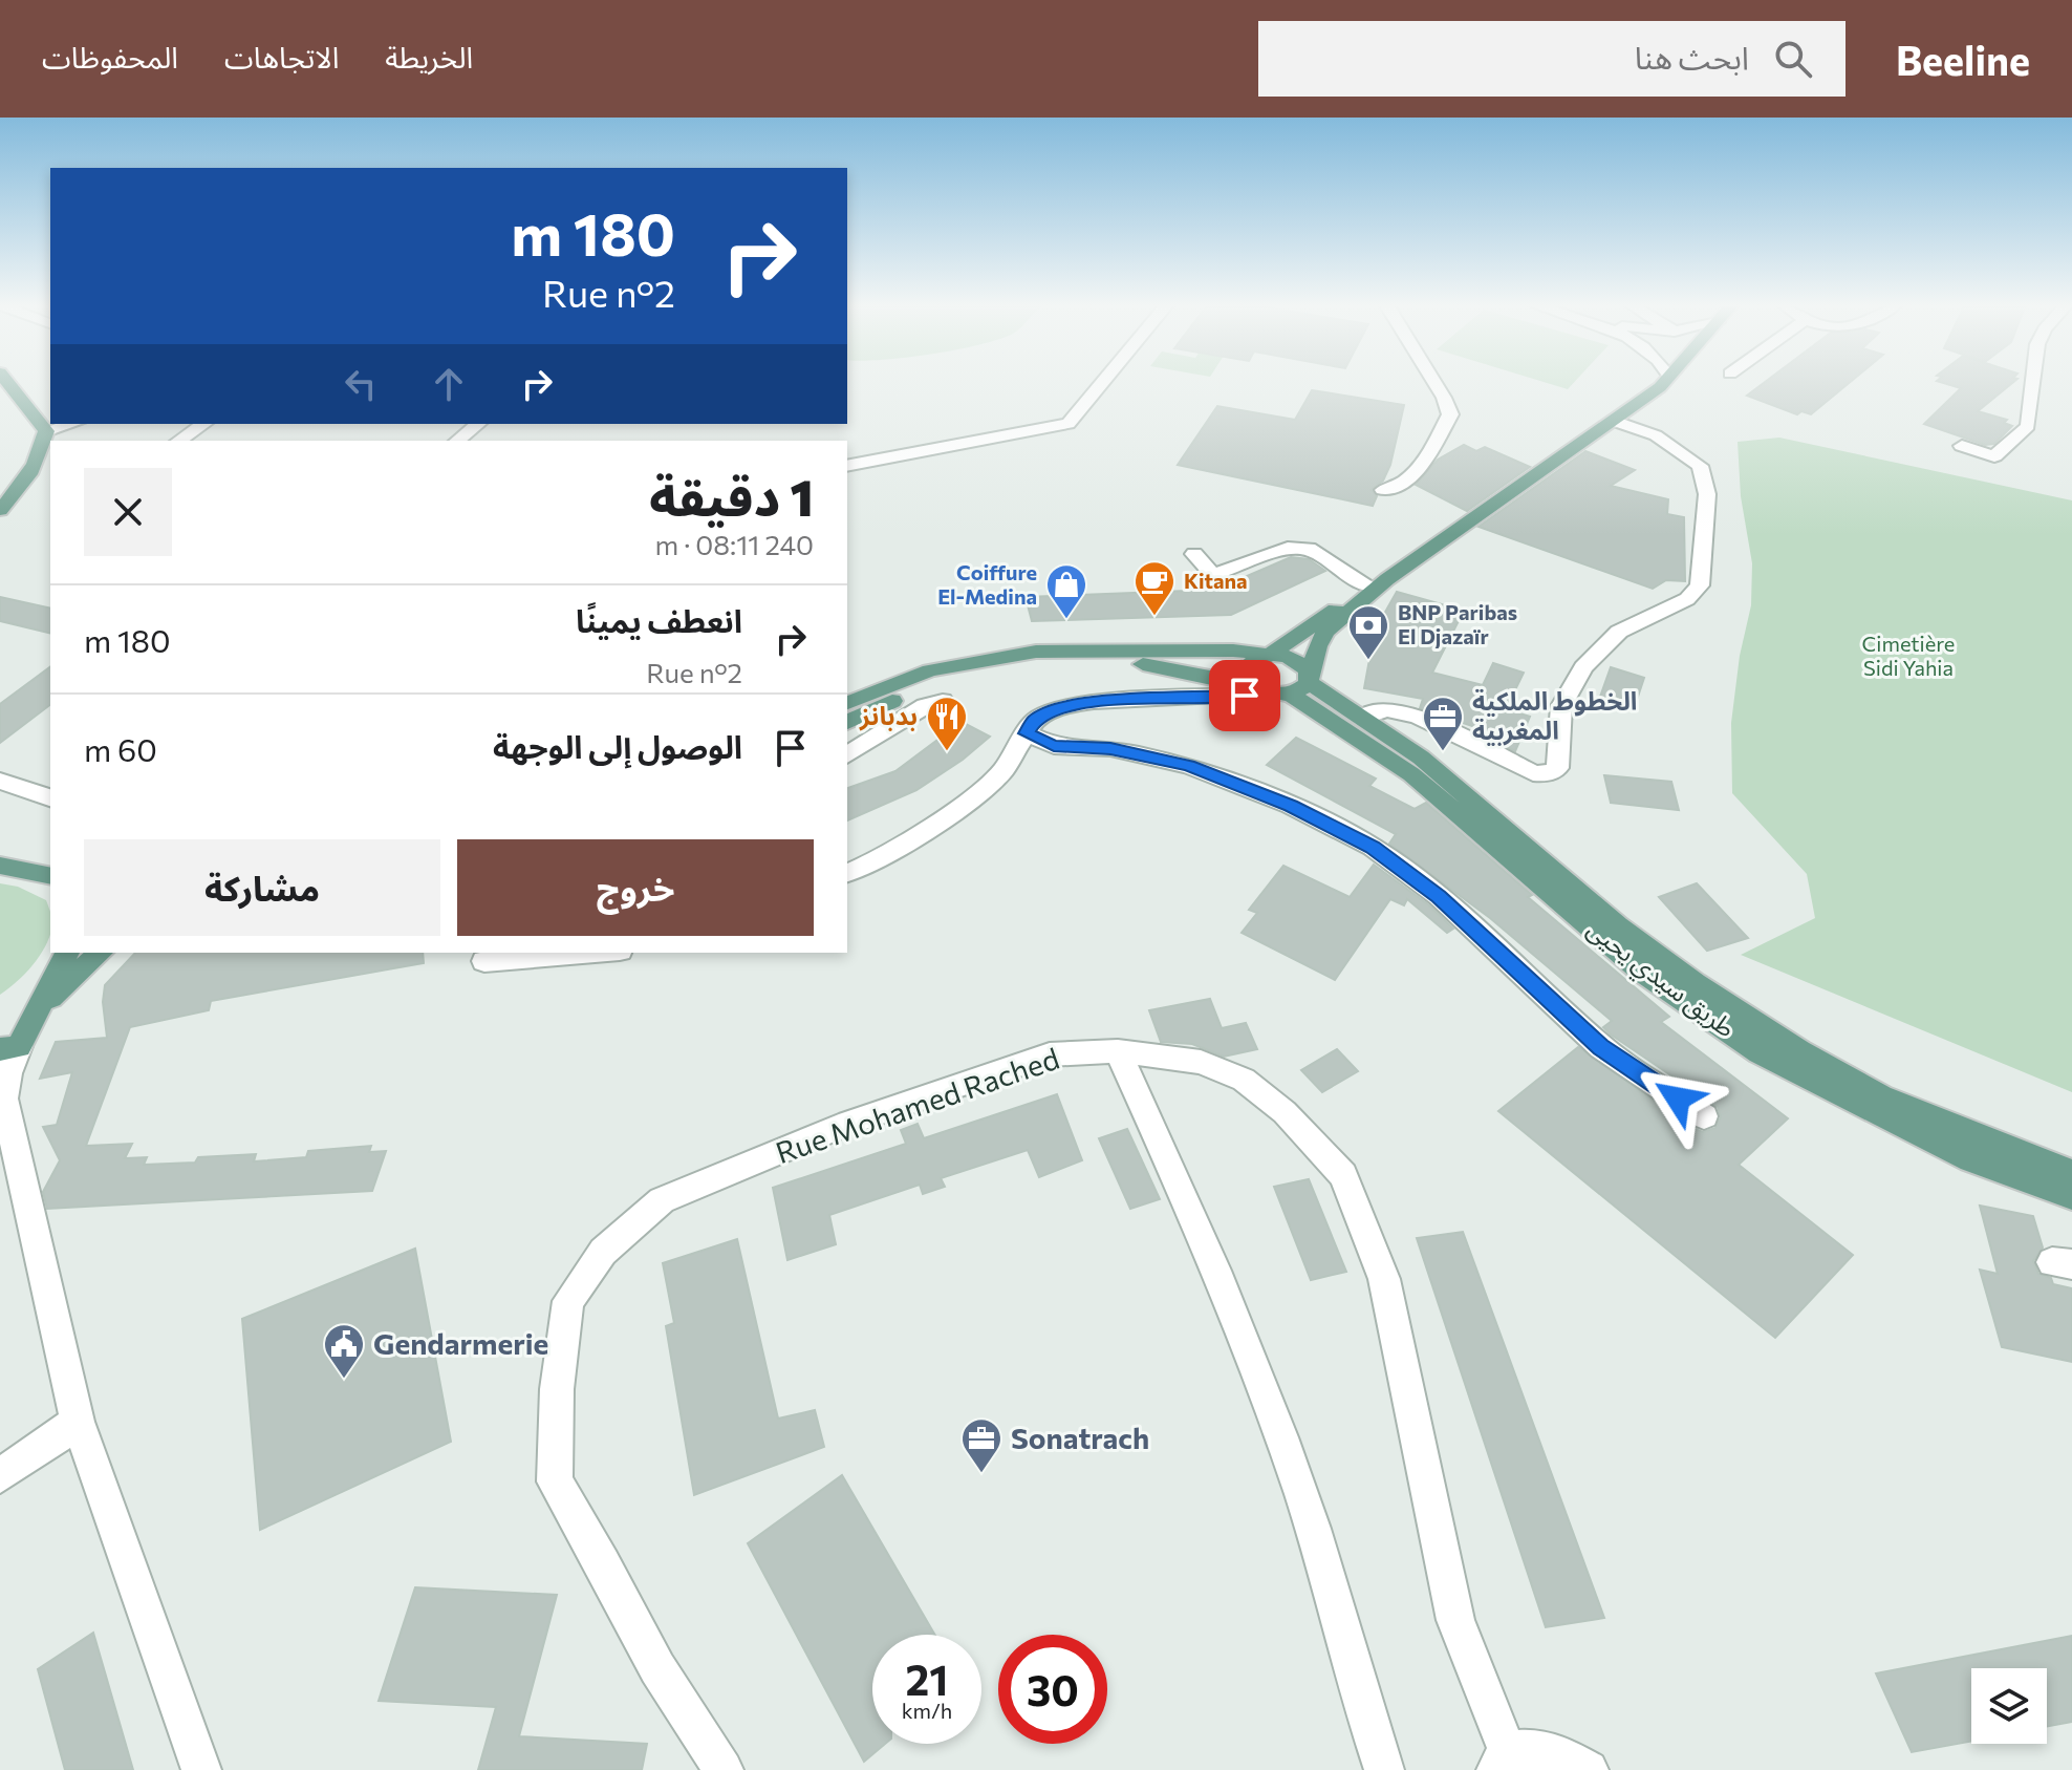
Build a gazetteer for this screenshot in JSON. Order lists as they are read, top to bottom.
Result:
{
  "streets": {
    "main road": ["طريق سيدي يحيى"],
    "street": ["Rue Mohamed Rached"]
  },
  "parks": ["Cimetière Sidi Yahia"],
  "places": {
    "cafe": ["Kitana"],
    "shop": ["Coiffure El-Medina"],
    "bank": ["BNP Paribas El Djazaïr"],
    "restaurant": ["بدبانز"],
    "office": ["الخطوط الملكية المغربية", "Sonatrach"],
    "public building": ["Gendarmerie"]
  },
  "page": {
    "header": "Beeline",
    "search": "ابحث هنا",
    "nav": ["الخريطة", "الاتجاهات", "المحفوظات"],
    "turn": ["180 m", "Rue n°2"],
    "heading": ["1 دقيقة", "240 m · 08:11"],
    "list": [
      {
        "name": "انعطف يمينًا",
        "note": "Rue n°2",
        "value": "180 m"
      },
      {
        "name": "الوصول إلى الوجهة",
        "value": "60 m"
      }
    ],
    "buttons": ["خروج", "مشاركة"],
    "speed": "21 km/h",
    "limit": "30"
  }
}
